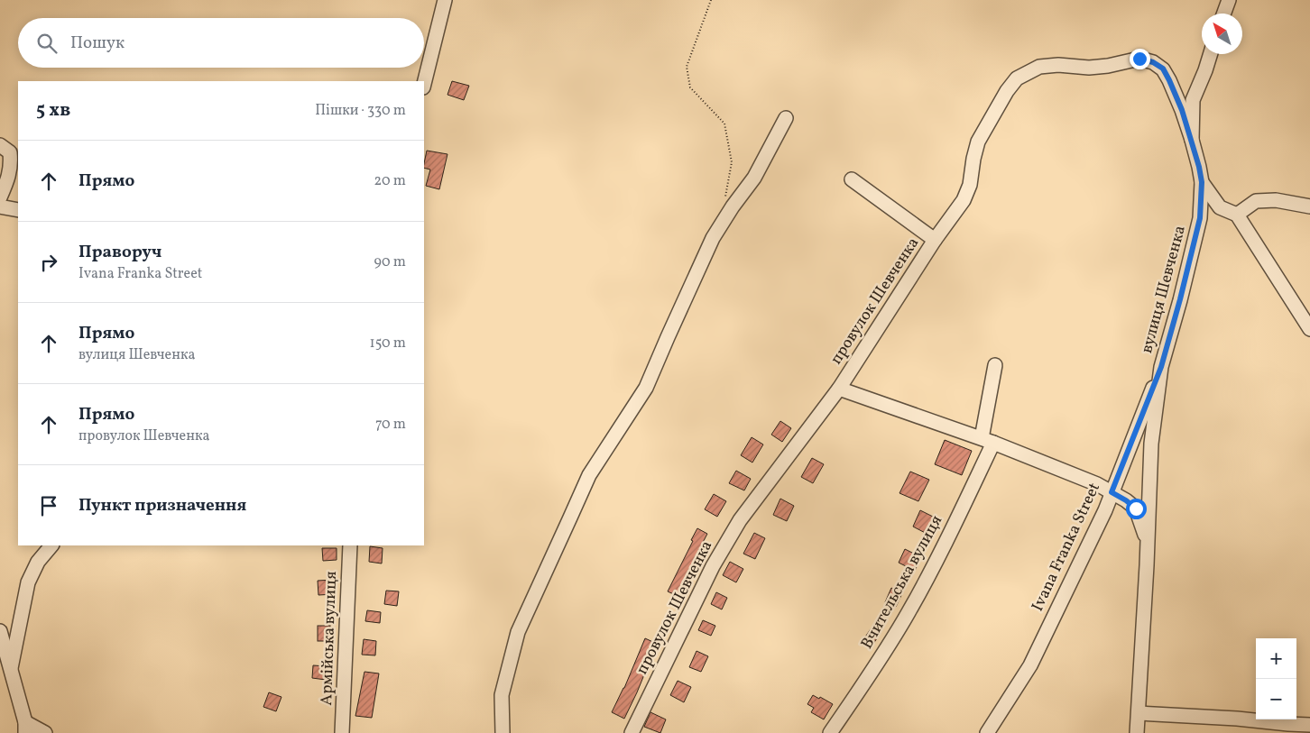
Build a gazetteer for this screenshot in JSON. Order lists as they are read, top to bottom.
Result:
{
  "streets": {
    "street": [
      "вулиця Шевченка",
      "провулок Шевченка",
      "Ivana Franka Street",
      "Вчительська вулиця",
      "Армійська вулиця"
    ]
  },
  "crossings": [
    ["вулиця Шевченка", "провулок Шевченка"],
    ["вулиця Шевченка", "Ivana Franka Street"]
  ],
  "north": "top left",
  "page": {
    "search": "Пошук",
    "heading": ["5 хв", "Пішки · 330 m"],
    "list": [
      ["Прямо", "20 m"],
      ["Праворуч", "Ivana Franka Street", "90 m"],
      ["Прямо", "вулиця Шевченка", "150 m"],
      ["Прямо", "провулок Шевченка", "70 m"],
      "Пункт призначення"
    ],
    "map_buttons": ["+", "−"]
  }
}
